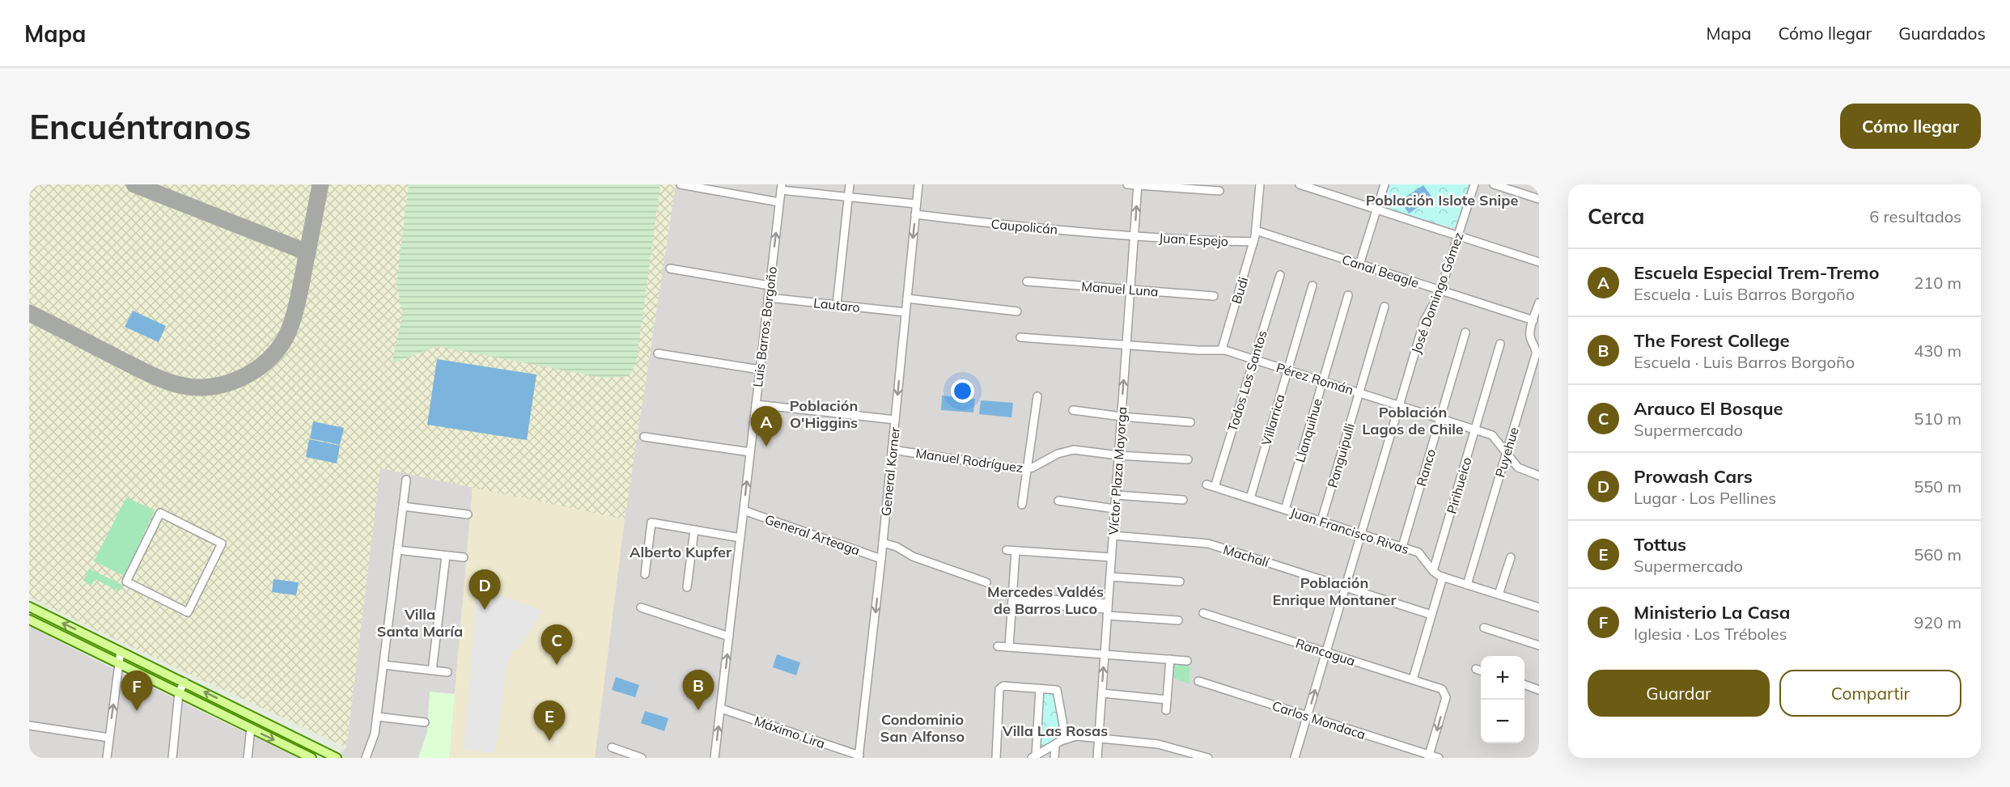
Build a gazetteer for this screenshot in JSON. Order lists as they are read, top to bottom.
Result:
{
  "streets": {
    "street": [
      "Caupolicán",
      "Juan Espejo",
      "Canal Beagle",
      "Manuel Luna",
      "Budi",
      "José Domingo Gómez",
      "Lautaro",
      "Luis Barros Borgoño",
      "Pérez Román",
      "Todos Los Santos",
      "Villarrica",
      "Llanquihue",
      "Puyehue",
      "Panguipulli",
      "Manuel Rodríguez",
      "Ranco",
      "Víctor Plaza Mayorga",
      "General Korner",
      "Pirihueico",
      "Juan Francisco Rivas",
      "General Arteaga",
      "Machalí",
      "Rancagua",
      "Carlos Mondaca",
      "Máximo Lira"
    ]
  },
  "crossings": [
    ["Caupolicán", "Juan Espejo"],
    ["Caupolicán", "Víctor Plaza Mayorga"],
    ["Caupolicán", "General Korner"],
    ["Juan Espejo", "Budi"],
    ["Juan Espejo", "Víctor Plaza Mayorga"],
    ["Canal Beagle", "Budi"],
    ["Canal Beagle", "José Domingo Gómez"],
    ["Canal Beagle", "Puyehue"],
    ["Manuel Luna", "Víctor Plaza Mayorga"],
    ["Budi", "Pérez Román"],
    ["José Domingo Gómez", "Pérez Román"],
    ["José Domingo Gómez", "Juan Francisco Rivas"],
    ["José Domingo Gómez", "Machalí"],
    ["José Domingo Gómez", "Rancagua"],
    ["José Domingo Gómez", "Carlos Mondaca"],
    ["Lautaro", "Luis Barros Borgoño"],
    ["Lautaro", "General Korner"],
    ["Luis Barros Borgoño", "General Arteaga"],
    ["Luis Barros Borgoño", "Máximo Lira"],
    ["Pérez Román", "Todos Los Santos"],
    ["Pérez Román", "Villarrica"],
    ["Pérez Román", "Llanquihue"],
    ["Pérez Román", "Puyehue"],
    ["Pérez Román", "Panguipulli"],
    ["Pérez Román", "Ranco"],
    ["Pérez Román", "Víctor Plaza Mayorga"],
    ["Pérez Román", "Pirihueico"],
    ["Todos Los Santos", "Juan Francisco Rivas"],
    ["Villarrica", "Juan Francisco Rivas"],
    ["Llanquihue", "Juan Francisco Rivas"],
    ["Puyehue", "Juan Francisco Rivas"],
    ["Panguipulli", "Juan Francisco Rivas"],
    ["Manuel Rodríguez", "Víctor Plaza Mayorga"],
    ["Manuel Rodríguez", "General Korner"],
    ["Ranco", "Juan Francisco Rivas"],
    ["Víctor Plaza Mayorga", "Machalí"],
    ["General Korner", "General Arteaga"],
    ["General Korner", "Máximo Lira"],
    ["Pirihueico", "Juan Francisco Rivas"],
    ["Rancagua", "Carlos Mondaca"]
  ],
  "one_way": ["Luis Barros Borgoño", "General Korner"],
  "districts": [
    "Población Islote Snipe",
    "Población O'Higgins",
    "Población Lagos de Chile",
    "Alberto Kupfer",
    "Población Enrique Montaner",
    "Mercedes Valdés de Barros Luco",
    "Villa Santa María",
    "Condominio San Alfonso",
    "Villa Las Rosas"
  ],
  "page": {
    "header": "Mapa",
    "nav": ["Mapa", "Cómo llegar", "Guardados"],
    "buttons": [
      "Cómo llegar",
      ["Guardar", "Compartir"]
    ],
    "title": "Encuéntranos",
    "heading": ["Cerca", "6 resultados"],
    "list": [
      {
        "mark": "A",
        "name": "Escuela Especial Trem-Tremo",
        "note": "Escuela · Luis Barros Borgoño",
        "value": "210 m"
      },
      {
        "mark": "B",
        "name": "The Forest College",
        "note": "Escuela · Luis Barros Borgoño",
        "value": "430 m"
      },
      {
        "mark": "C",
        "name": "Arauco El Bosque",
        "note": "Supermercado",
        "value": "510 m"
      },
      {
        "mark": "D",
        "name": "Prowash Cars",
        "note": "Lugar · Los Pellines",
        "value": "550 m"
      },
      {
        "mark": "E",
        "name": "Tottus",
        "note": "Supermercado",
        "value": "560 m"
      },
      {
        "mark": "F",
        "name": "Ministerio La Casa",
        "note": "Iglesia · Los Tréboles",
        "value": "920 m"
      }
    ],
    "pins": [
      "A",
      "D",
      "C",
      "B",
      "F",
      "E"
    ],
    "map_buttons": ["+", "−"]
  }
}
